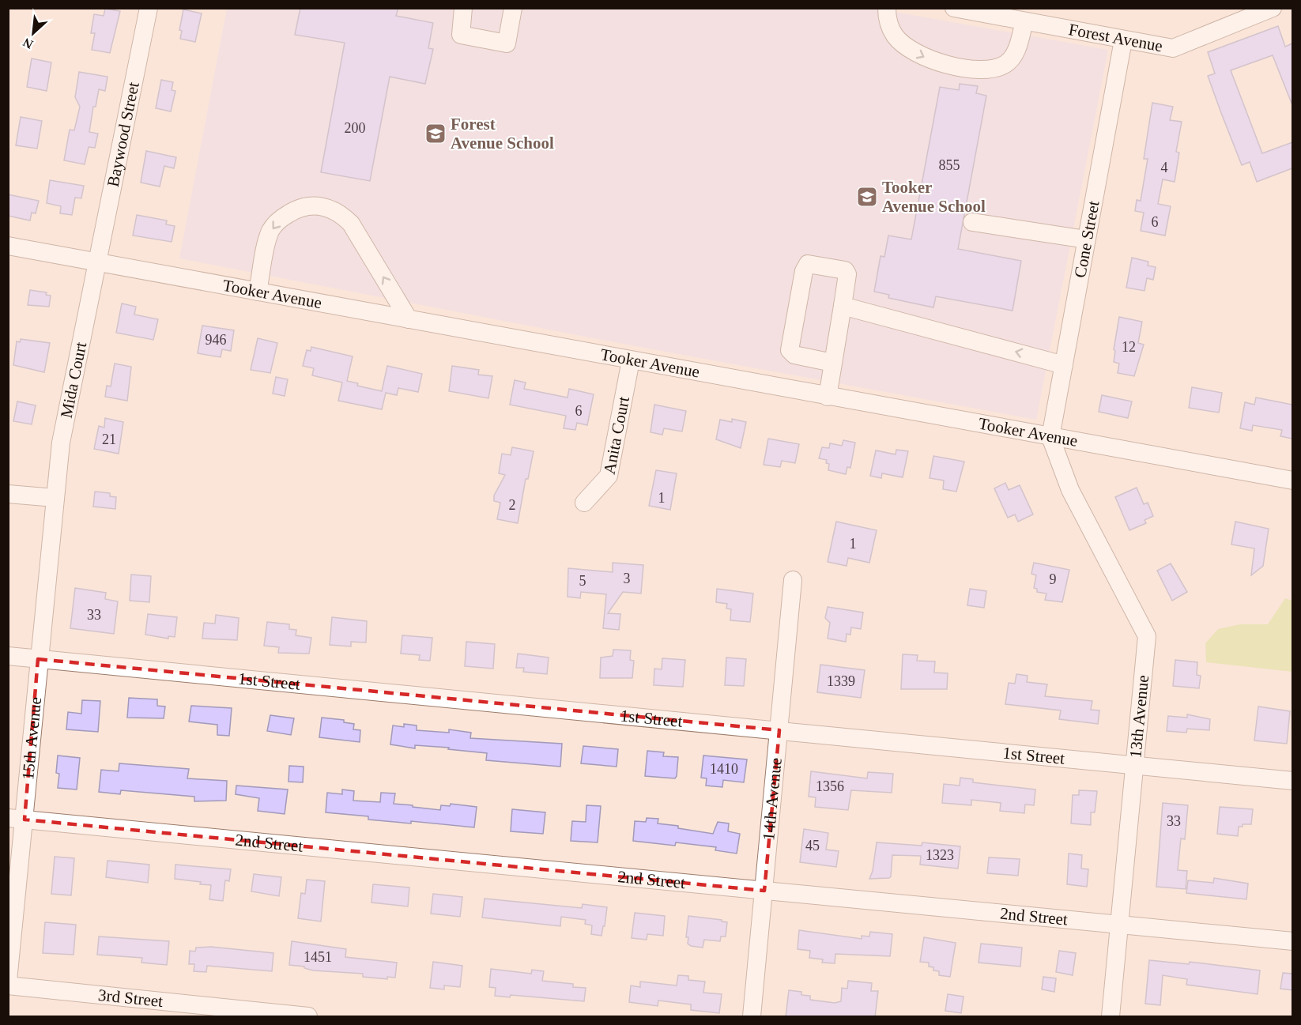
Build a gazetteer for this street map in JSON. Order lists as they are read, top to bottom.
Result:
{
  "streets": {
    "street": [
      "Forest Avenue",
      "Baywood Street",
      "Cone Street",
      "Tooker Avenue",
      "Mida Court",
      "Anita Court",
      "1st Street",
      "13th Avenue",
      "15th Avenue",
      "14th Avenue",
      "2nd Street",
      "3rd Street"
    ]
  },
  "crossings": [
    ["Forest Avenue", "Cone Street"],
    ["Baywood Street", "Tooker Avenue"],
    ["Baywood Street", "Mida Court"],
    ["Cone Street", "Tooker Avenue"],
    ["Cone Street", "13th Avenue"],
    ["Tooker Avenue", "Mida Court"],
    ["Tooker Avenue", "Anita Court"],
    ["Tooker Avenue", "13th Avenue"],
    ["Mida Court", "15th Avenue"],
    ["1st Street", "13th Avenue"],
    ["1st Street", "15th Avenue"],
    ["1st Street", "14th Avenue"],
    ["13th Avenue", "2nd Street"],
    ["15th Avenue", "2nd Street"],
    ["14th Avenue", "2nd Street"]
  ],
  "places": {
    "school or university": ["Forest Avenue School", "Tooker Avenue School"]
  },
  "house_numbers": [
    "200",
    "855",
    "4",
    "6",
    "946",
    "12",
    "6",
    "21",
    "1",
    "2",
    "1",
    "3",
    "9",
    "5",
    "33",
    "1339",
    "1410",
    "1356",
    "33",
    "45",
    "1323",
    "1451"
  ],
  "north": "bottom left"
}
